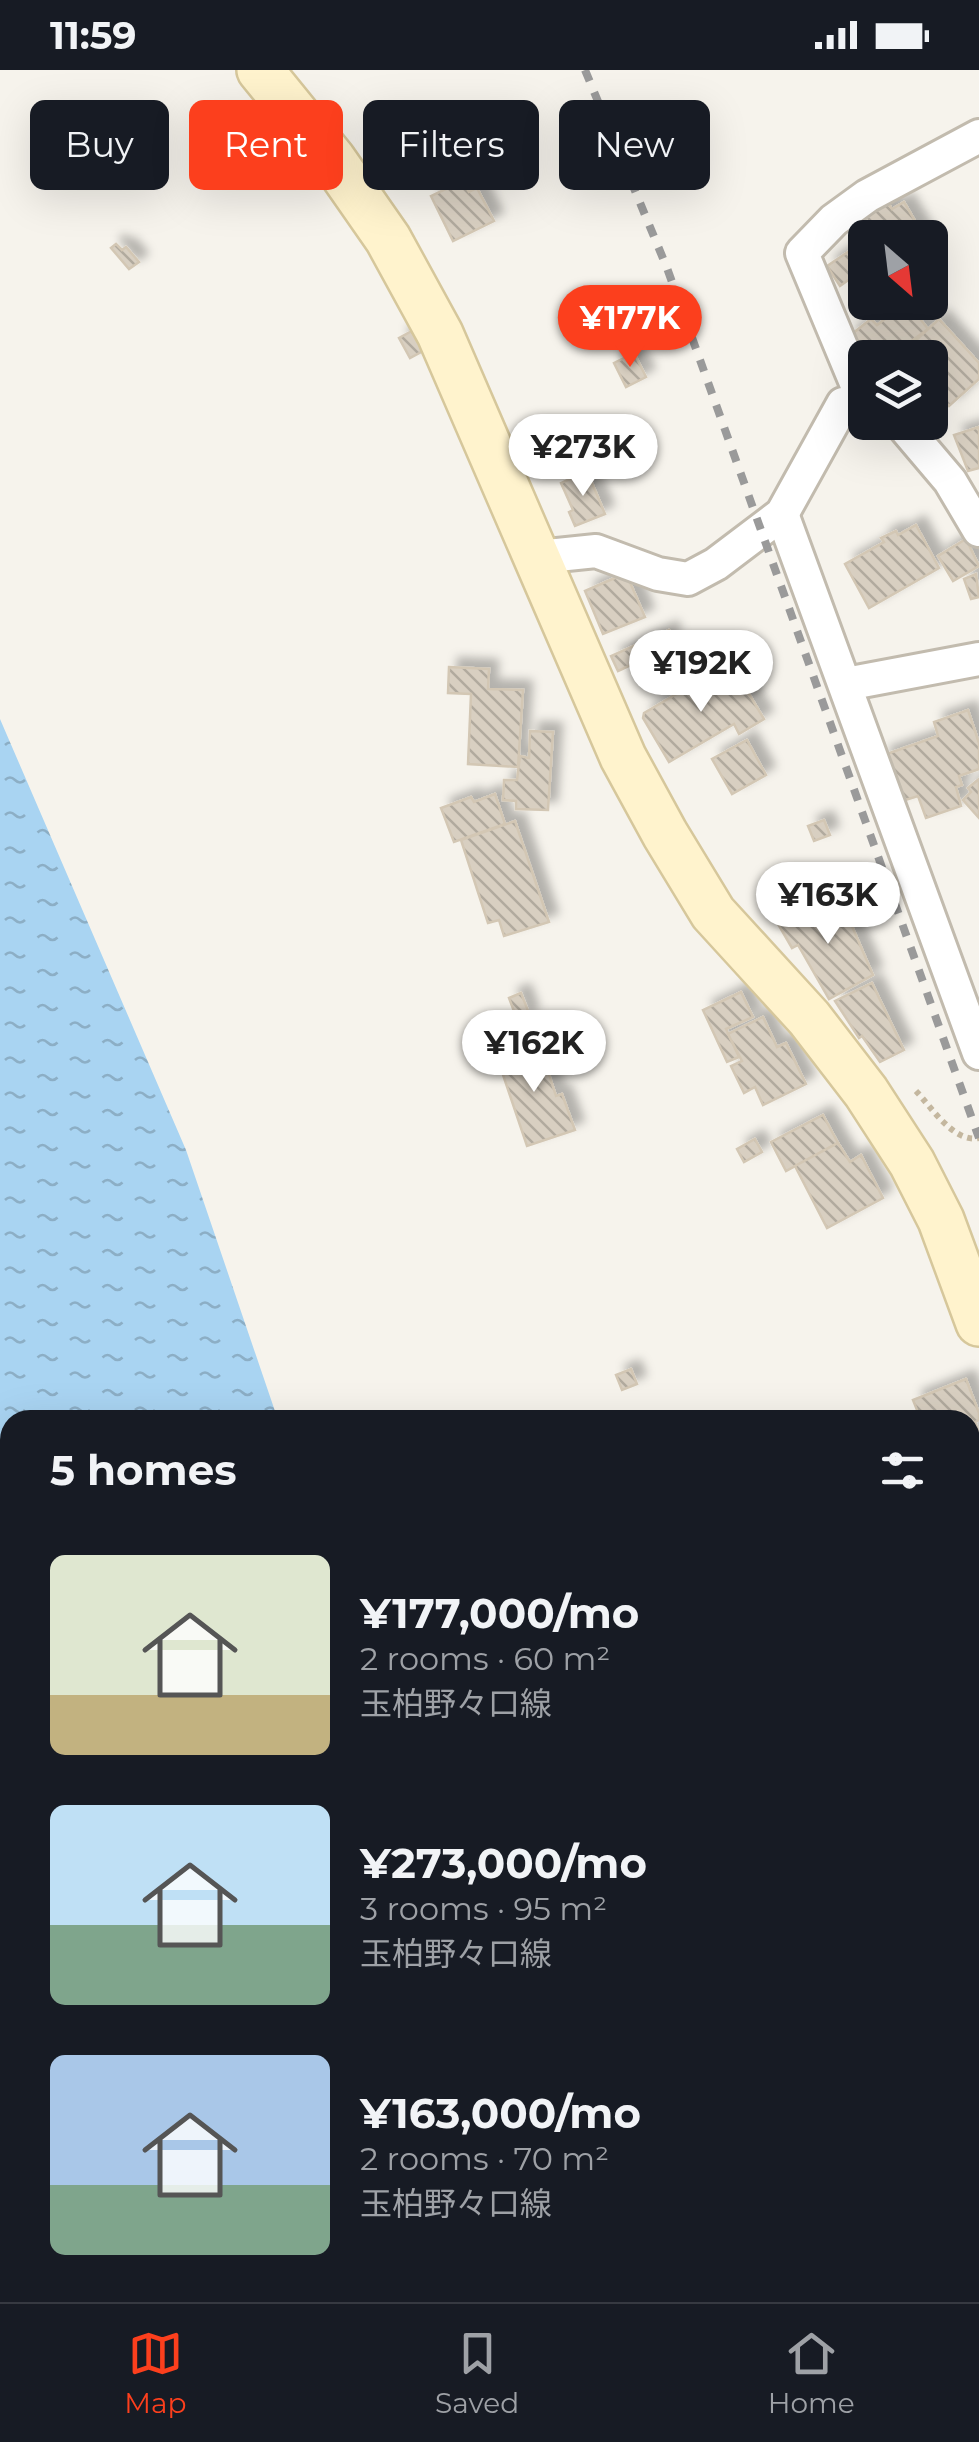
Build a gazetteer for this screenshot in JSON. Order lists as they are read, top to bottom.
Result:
{
  "north": "bottom right",
  "page": {
    "status": "11:59",
    "chip": [
      "Buy",
      "Rent",
      "Filters",
      "New"
    ],
    "price": [
      "¥177K",
      "¥273K",
      "¥192K",
      "¥163K",
      "¥162K"
    ],
    "heading": "5 homes",
    "list": [
      {
        "name": "¥177,000/mo",
        "note": "2 rooms · 60 m² · 玉柏野々口線"
      },
      {
        "name": "¥273,000/mo",
        "note": "3 rooms · 95 m² · 玉柏野々口線"
      },
      {
        "name": "¥163,000/mo",
        "note": "2 rooms · 70 m² · 玉柏野々口線"
      }
    ],
    "tabs": ["Map", "Saved", "Home"]
  }
}
